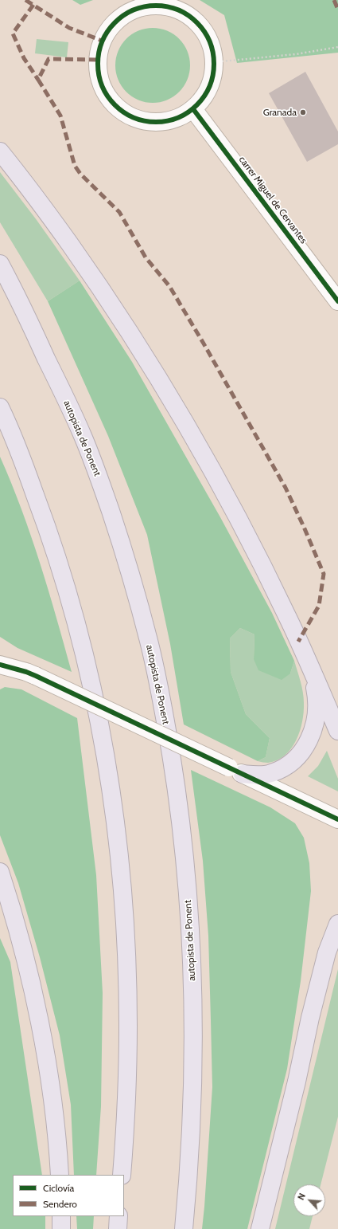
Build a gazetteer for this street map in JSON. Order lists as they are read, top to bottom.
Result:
{
  "streets": {
    "highway": ["autopista de Ponent"],
    "street": ["carrer Miguel de Cervantes"]
  },
  "places": ["Granada"],
  "legend": ["Ciclovía", "Sendero"],
  "north": "top left"
}
